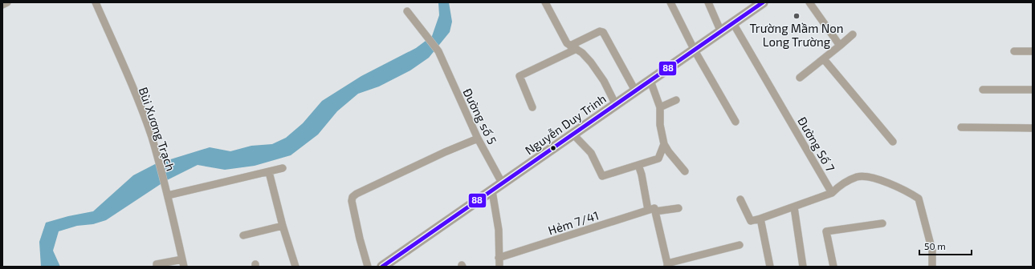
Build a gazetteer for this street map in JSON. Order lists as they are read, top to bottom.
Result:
{
  "streets": {
    "main road": ["Nguyễn Duy Trinh"],
    "street": [
      "Đường số 5",
      "Bùi Xương Trạch",
      "Đường Số 7",
      "Hẻm 7/41"
    ]
  },
  "crossings": [
    ["Đường số 5", "Nguyễn Duy Trinh"],
    ["Nguyễn Duy Trinh", "Đường Số 7"]
  ],
  "places": ["Trường Mầm Non Long Trường"],
  "lines": ["transit line 88"],
  "scale_bar": "50 m"
}
